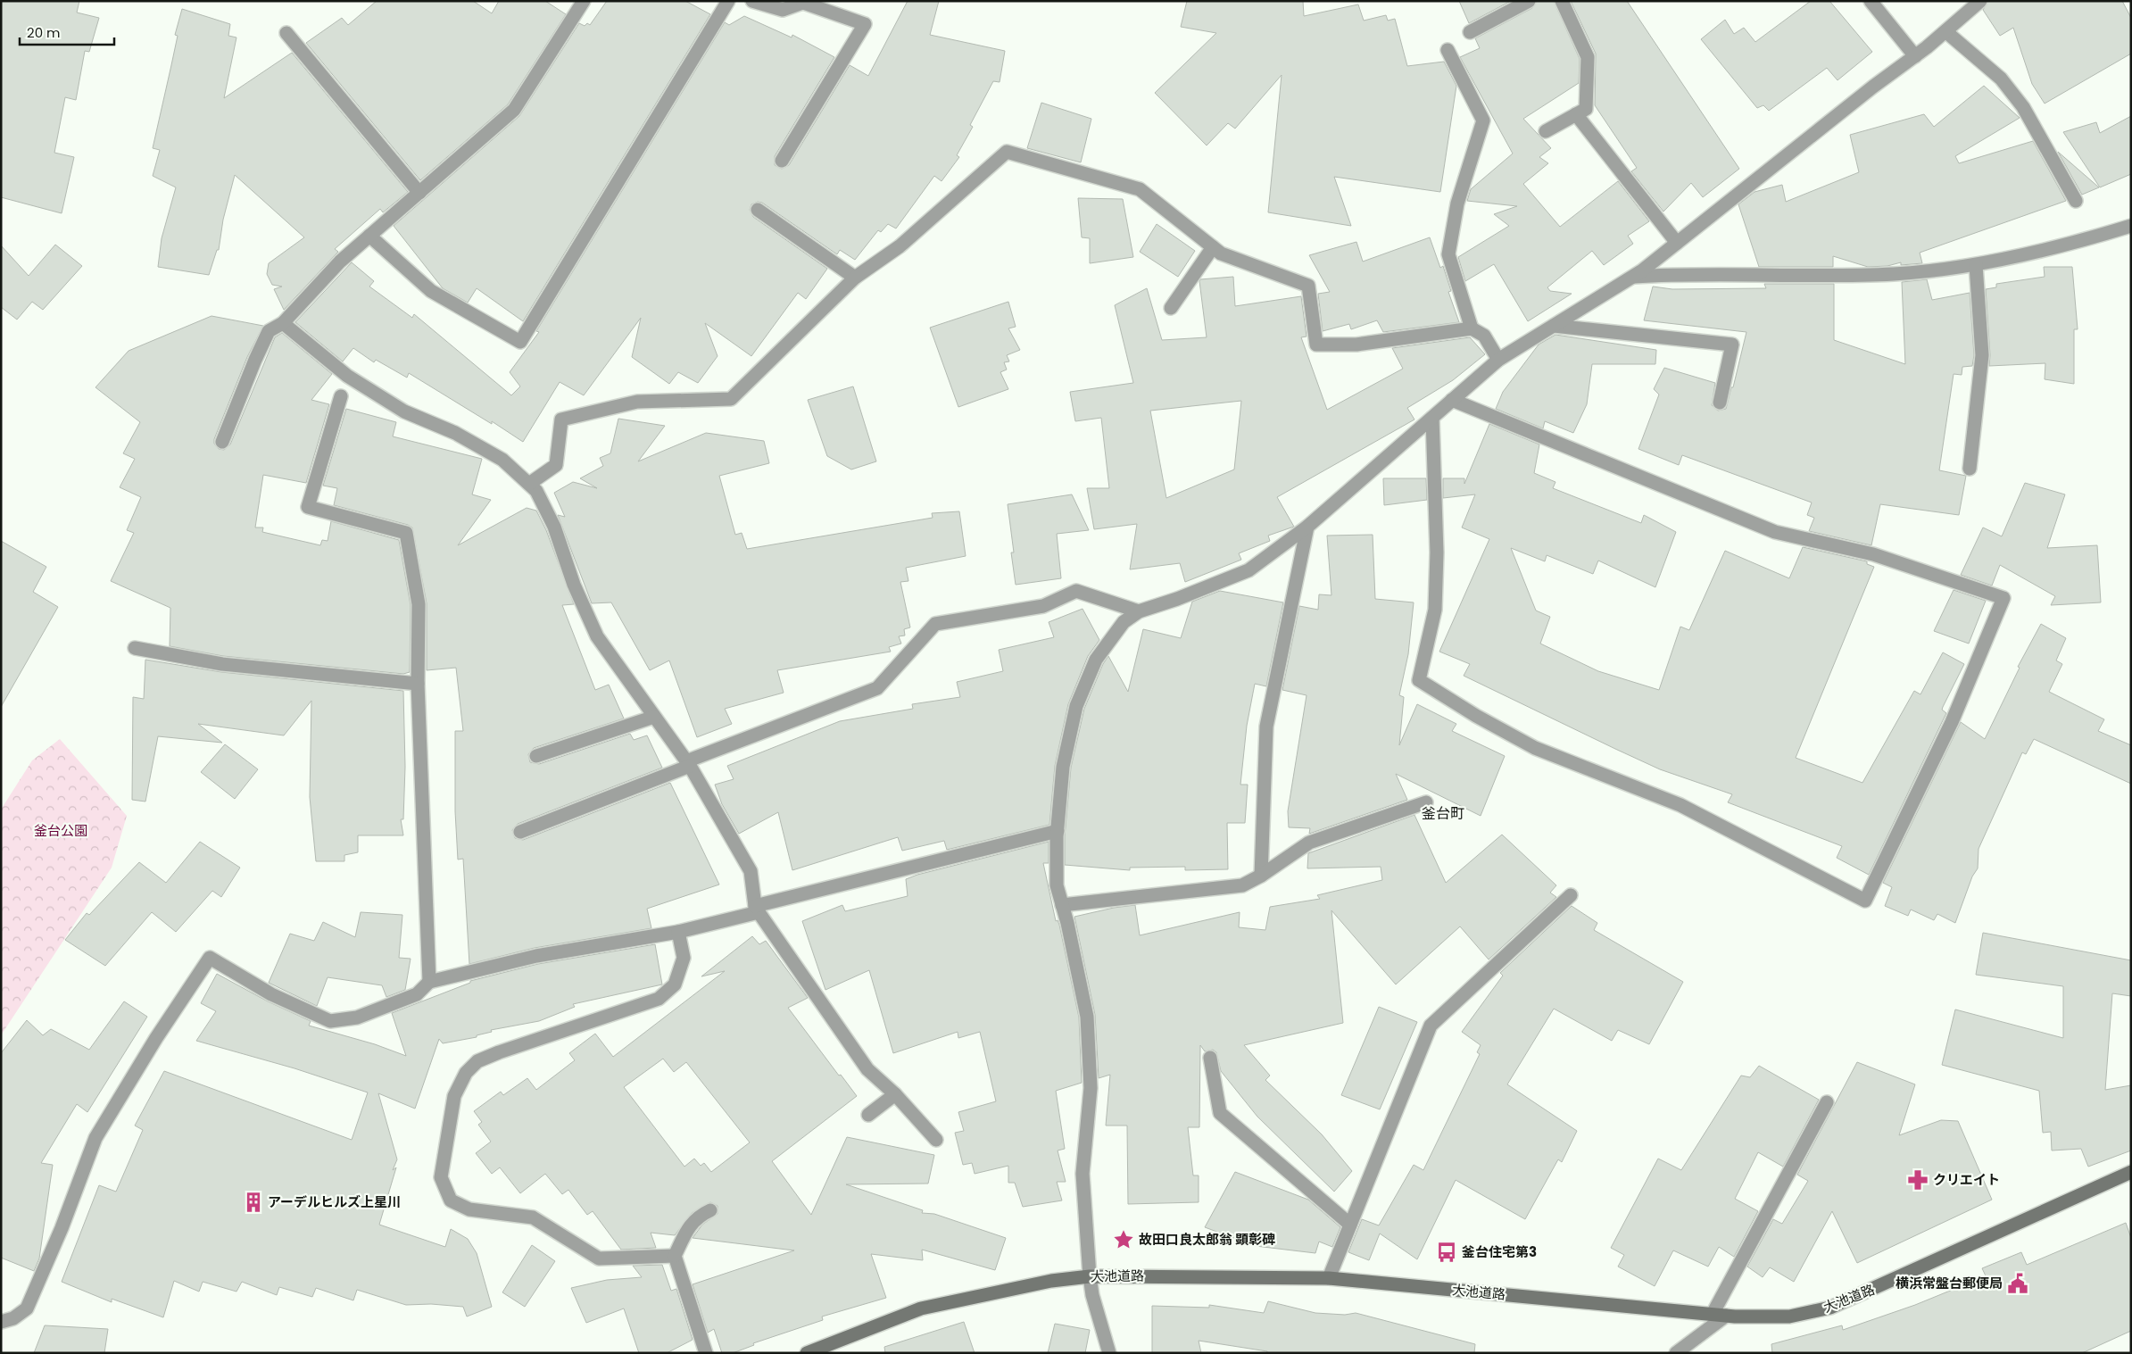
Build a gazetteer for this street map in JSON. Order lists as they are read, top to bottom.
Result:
{
  "streets": {
    "street": ["大池道路"]
  },
  "districts": ["釜台町"],
  "parks": ["釜台公園"],
  "places": {
    "pharmacy": ["クリエイト"],
    "building": ["アーデルヒルズ上星川"],
    "place": ["故田口良太郎翁 顕彰碑"],
    "bus stop": ["釜台住宅第3"],
    "public building": ["横浜常盤台郵便局"]
  },
  "scale_bar": "20 m"
}
